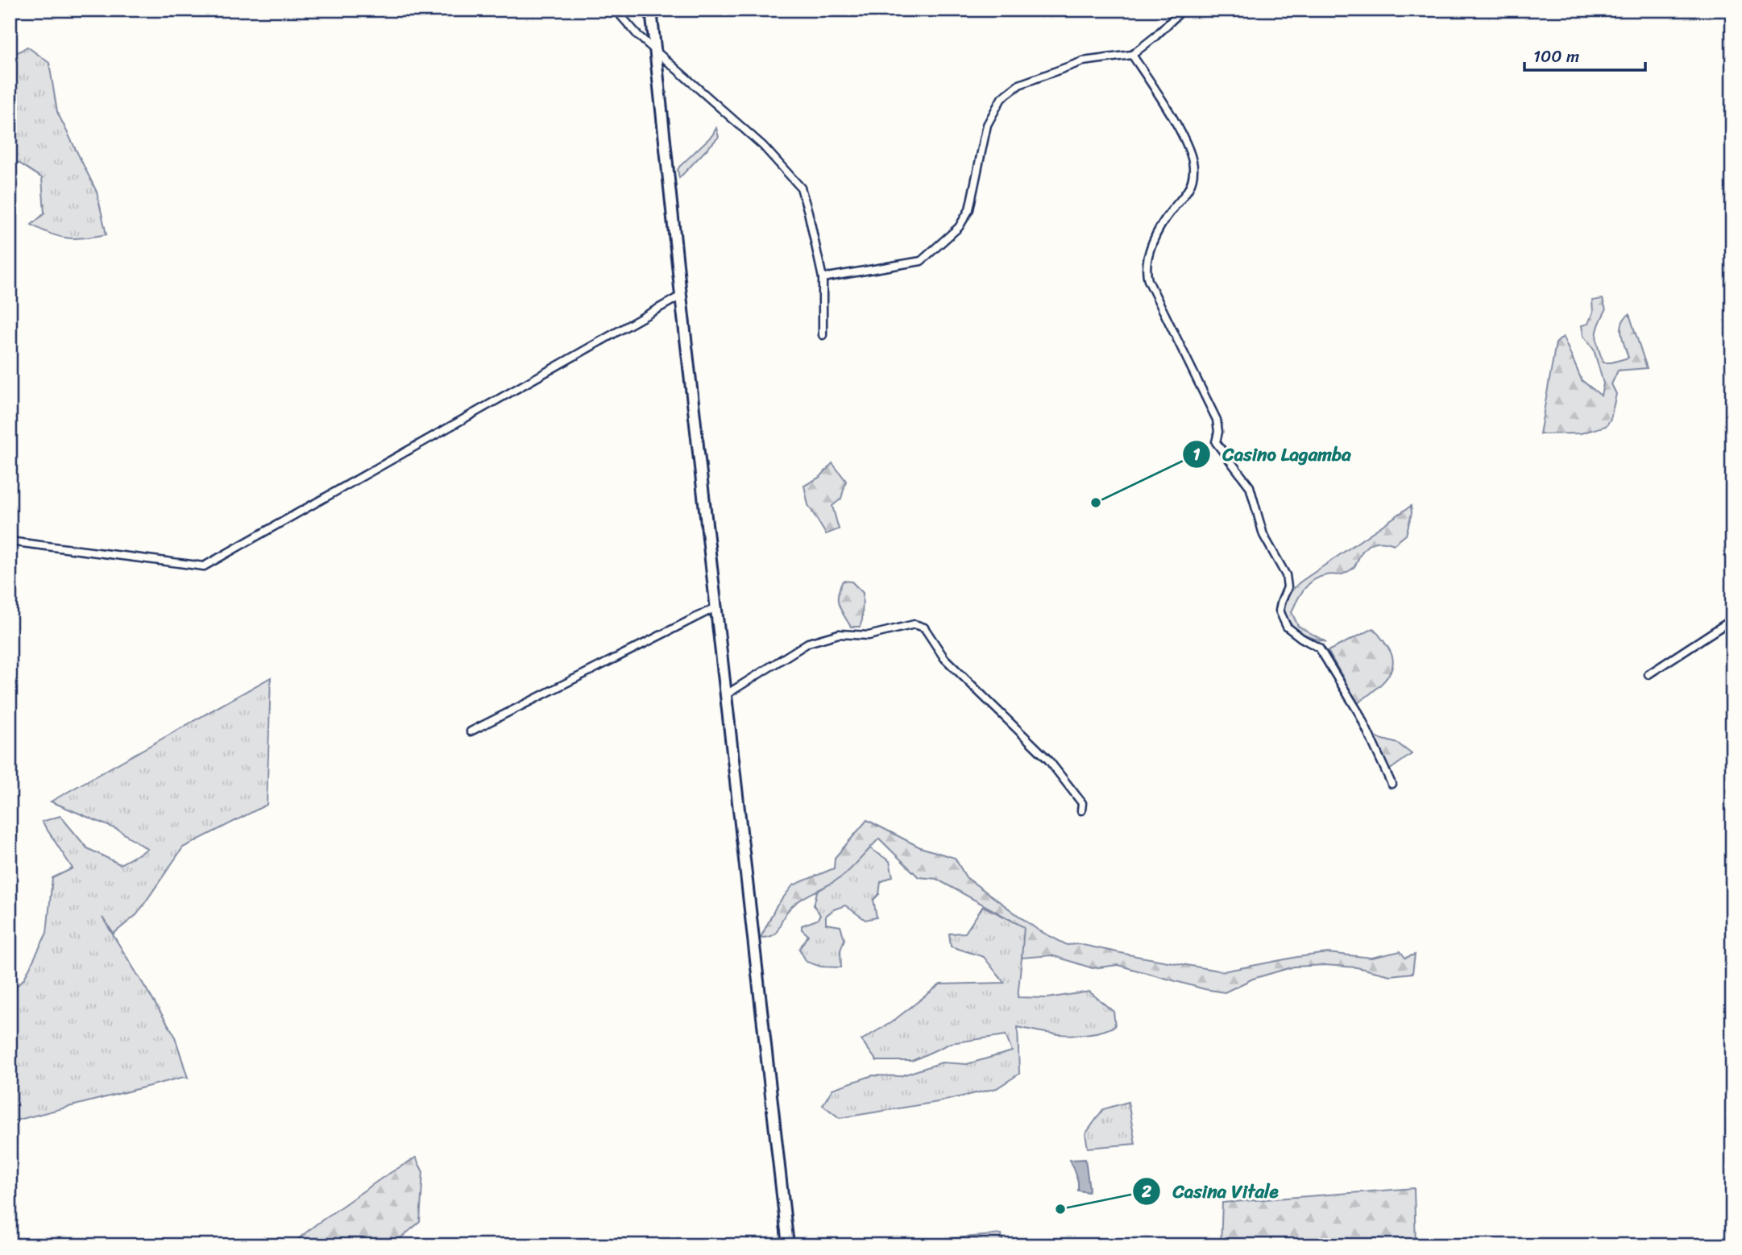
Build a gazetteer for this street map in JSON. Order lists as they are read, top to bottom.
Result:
{
  "places": ["Casino Lagamba", "Casina Vitale"],
  "scale_bar": "100 m"
}
